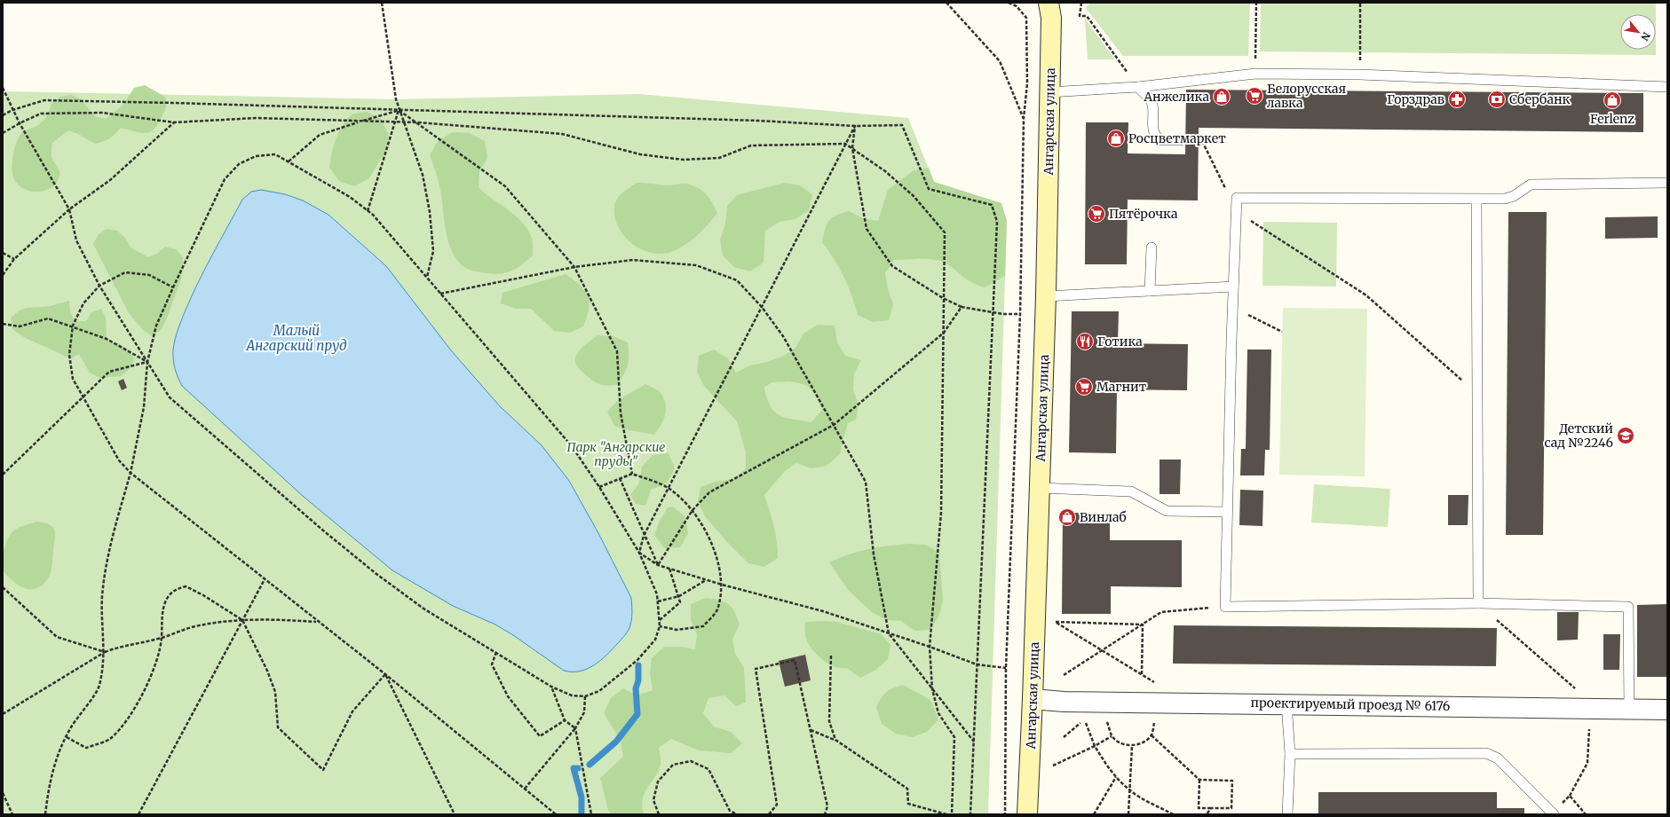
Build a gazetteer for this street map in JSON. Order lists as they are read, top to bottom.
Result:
{
  "streets": {
    "street": ["Ангарская улица", "проектируемый проезд № 6176"]
  },
  "crossings": [
    ["Ангарская улица", "проектируемый проезд № 6176"]
  ],
  "water": ["Малый Ангарский пруд"],
  "parks": ["Парк \"Ангарские пруды\""],
  "places": {
    "supermarket": ["Белорусская лавка", "Пятёрочка", "Магнит"],
    "shop": [
      "Анжелика",
      "Ferlenz",
      "Росцветмаркет",
      "Винлаб"
    ],
    "pharmacy": ["Горздрав"],
    "bank": ["Сбербанк"],
    "restaurant": ["Готика"],
    "school or university": ["Детский сад №2246"]
  },
  "north": "bottom right"
}
